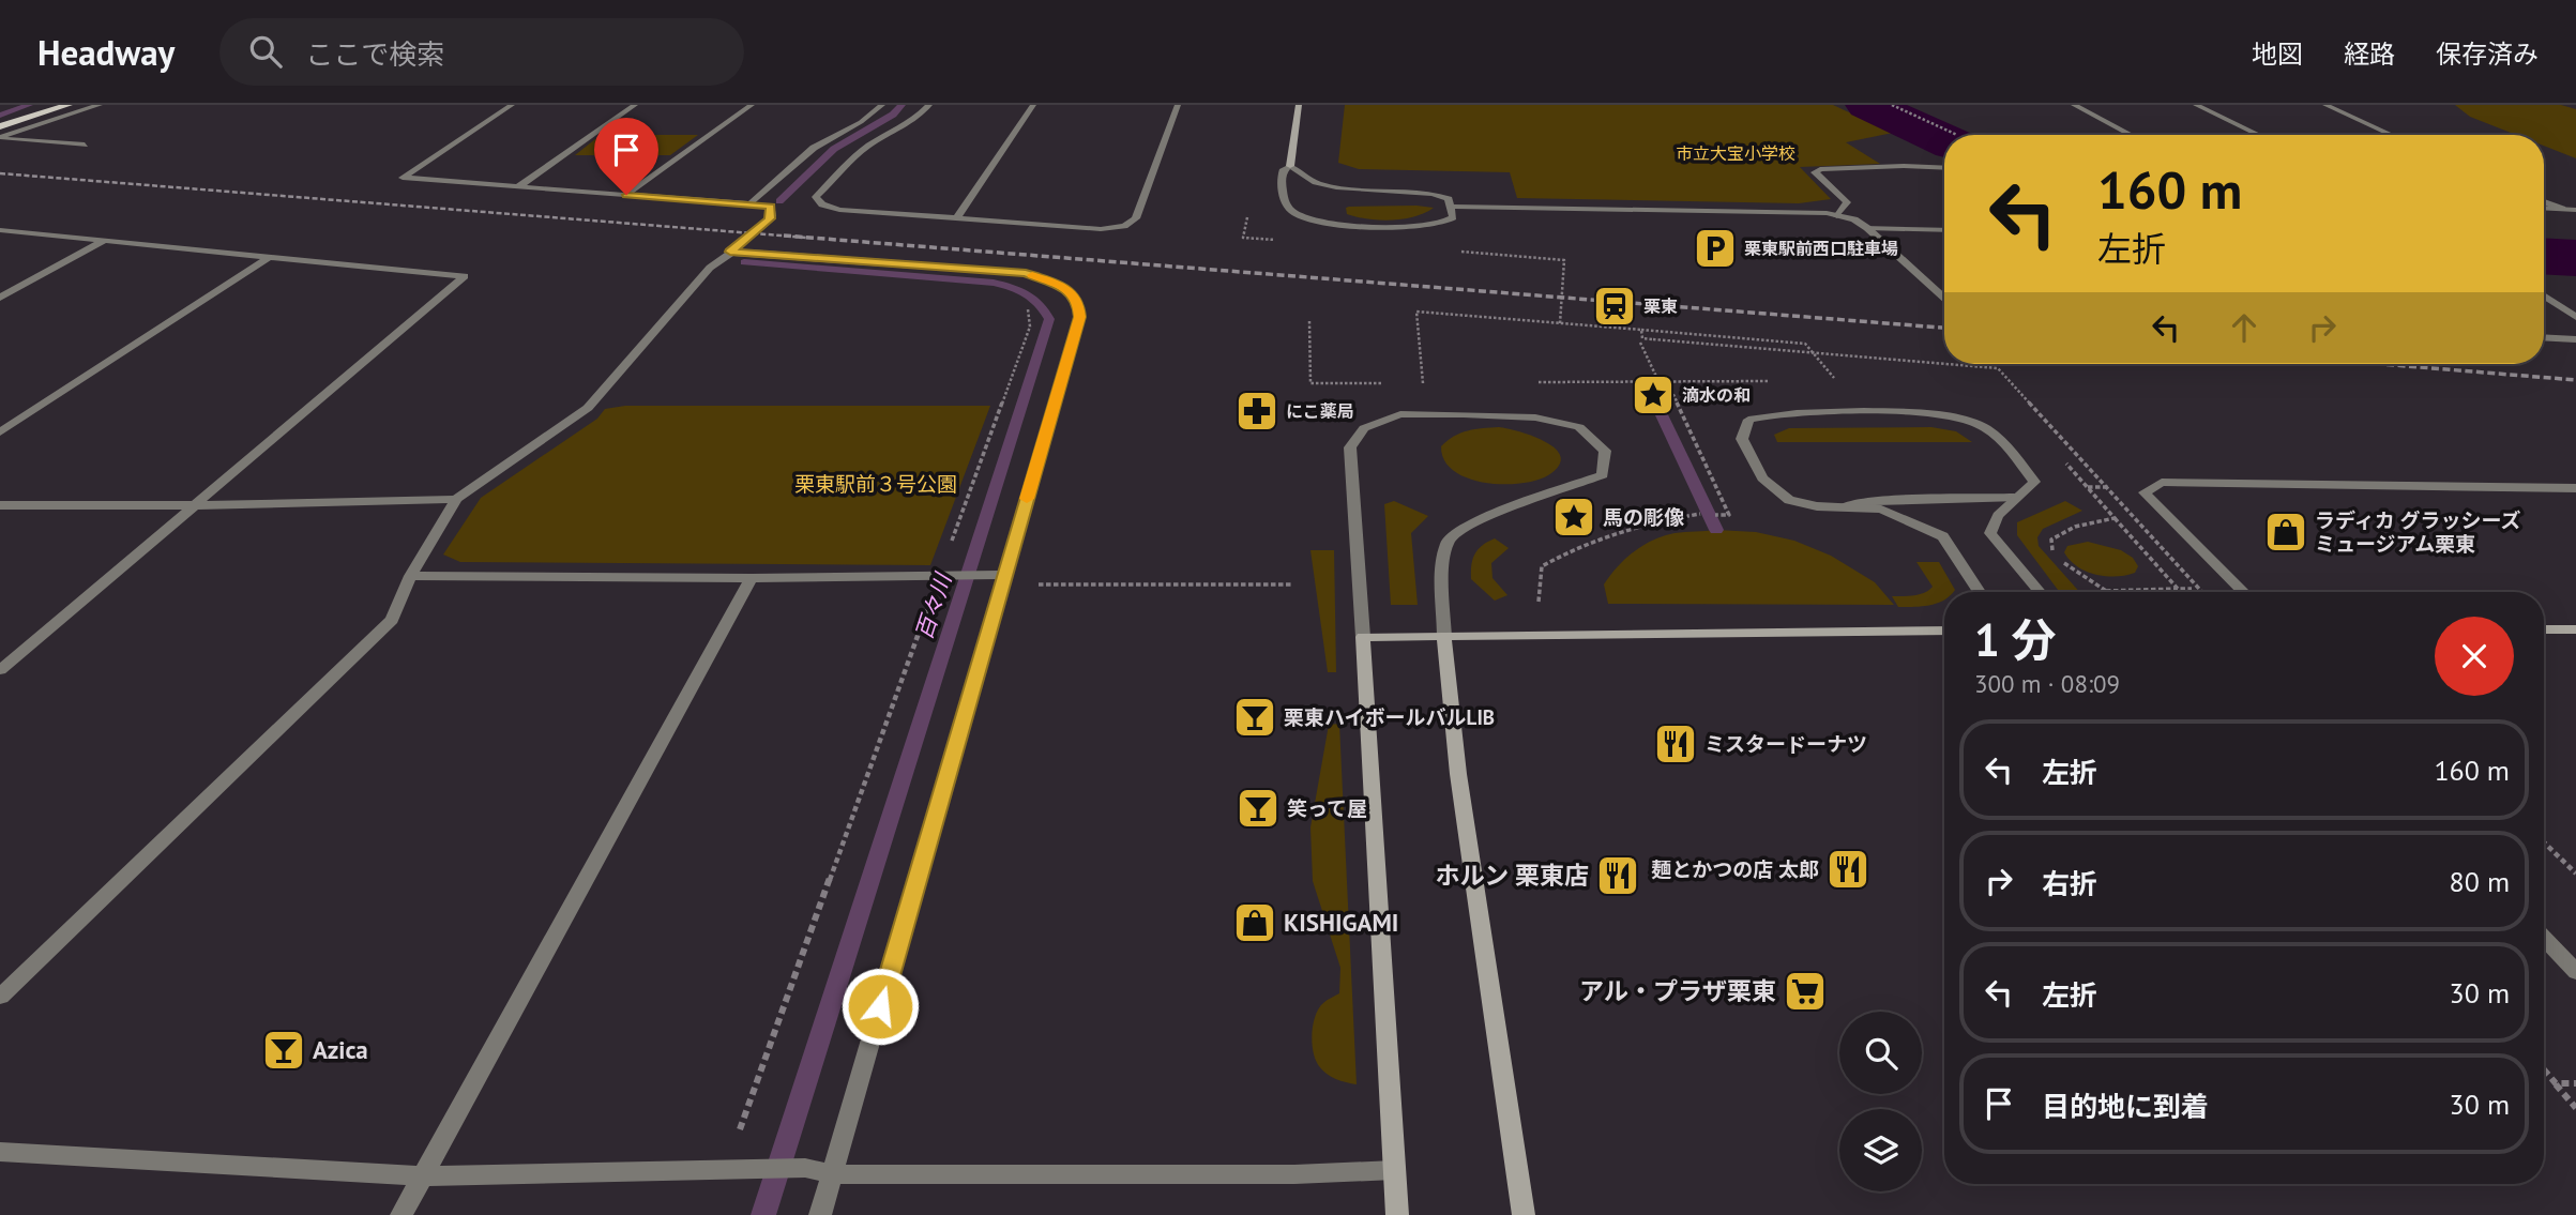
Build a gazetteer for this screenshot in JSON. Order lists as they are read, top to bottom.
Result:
{
  "water": ["百々川"],
  "parks": ["市立大宝小学校", "栗東駅前３号公園"],
  "places": {
    "parking": ["栗東駅前西口駐車場"],
    "station": ["栗東"],
    "place": ["滴水の和", "馬の彫像"],
    "pharmacy": ["にこ薬局"],
    "shop": ["ラディカ グラッシーズ ミュージアム栗東", "KISHIGAMI"],
    "bar": ["栗東ハイボールバルLIB", "笑って屋", "Azica"],
    "restaurant": ["ミスタードーナツ", "麺とかつの店 太郎", "ホルン 栗東店"],
    "supermarket": ["アル・プラザ栗東"]
  },
  "page": {
    "header": "Headway",
    "search": "ここで検索",
    "nav": ["地図", "経路", "保存済み"],
    "turn": ["160 m", "左折"],
    "heading": ["1 分", "300 m · 08:09"],
    "list": [
      {
        "name": "左折",
        "value": "160 m"
      },
      {
        "name": "右折",
        "value": "80 m"
      },
      {
        "name": "左折",
        "value": "30 m"
      },
      {
        "name": "目的地に到着",
        "value": "30 m"
      }
    ]
  }
}
